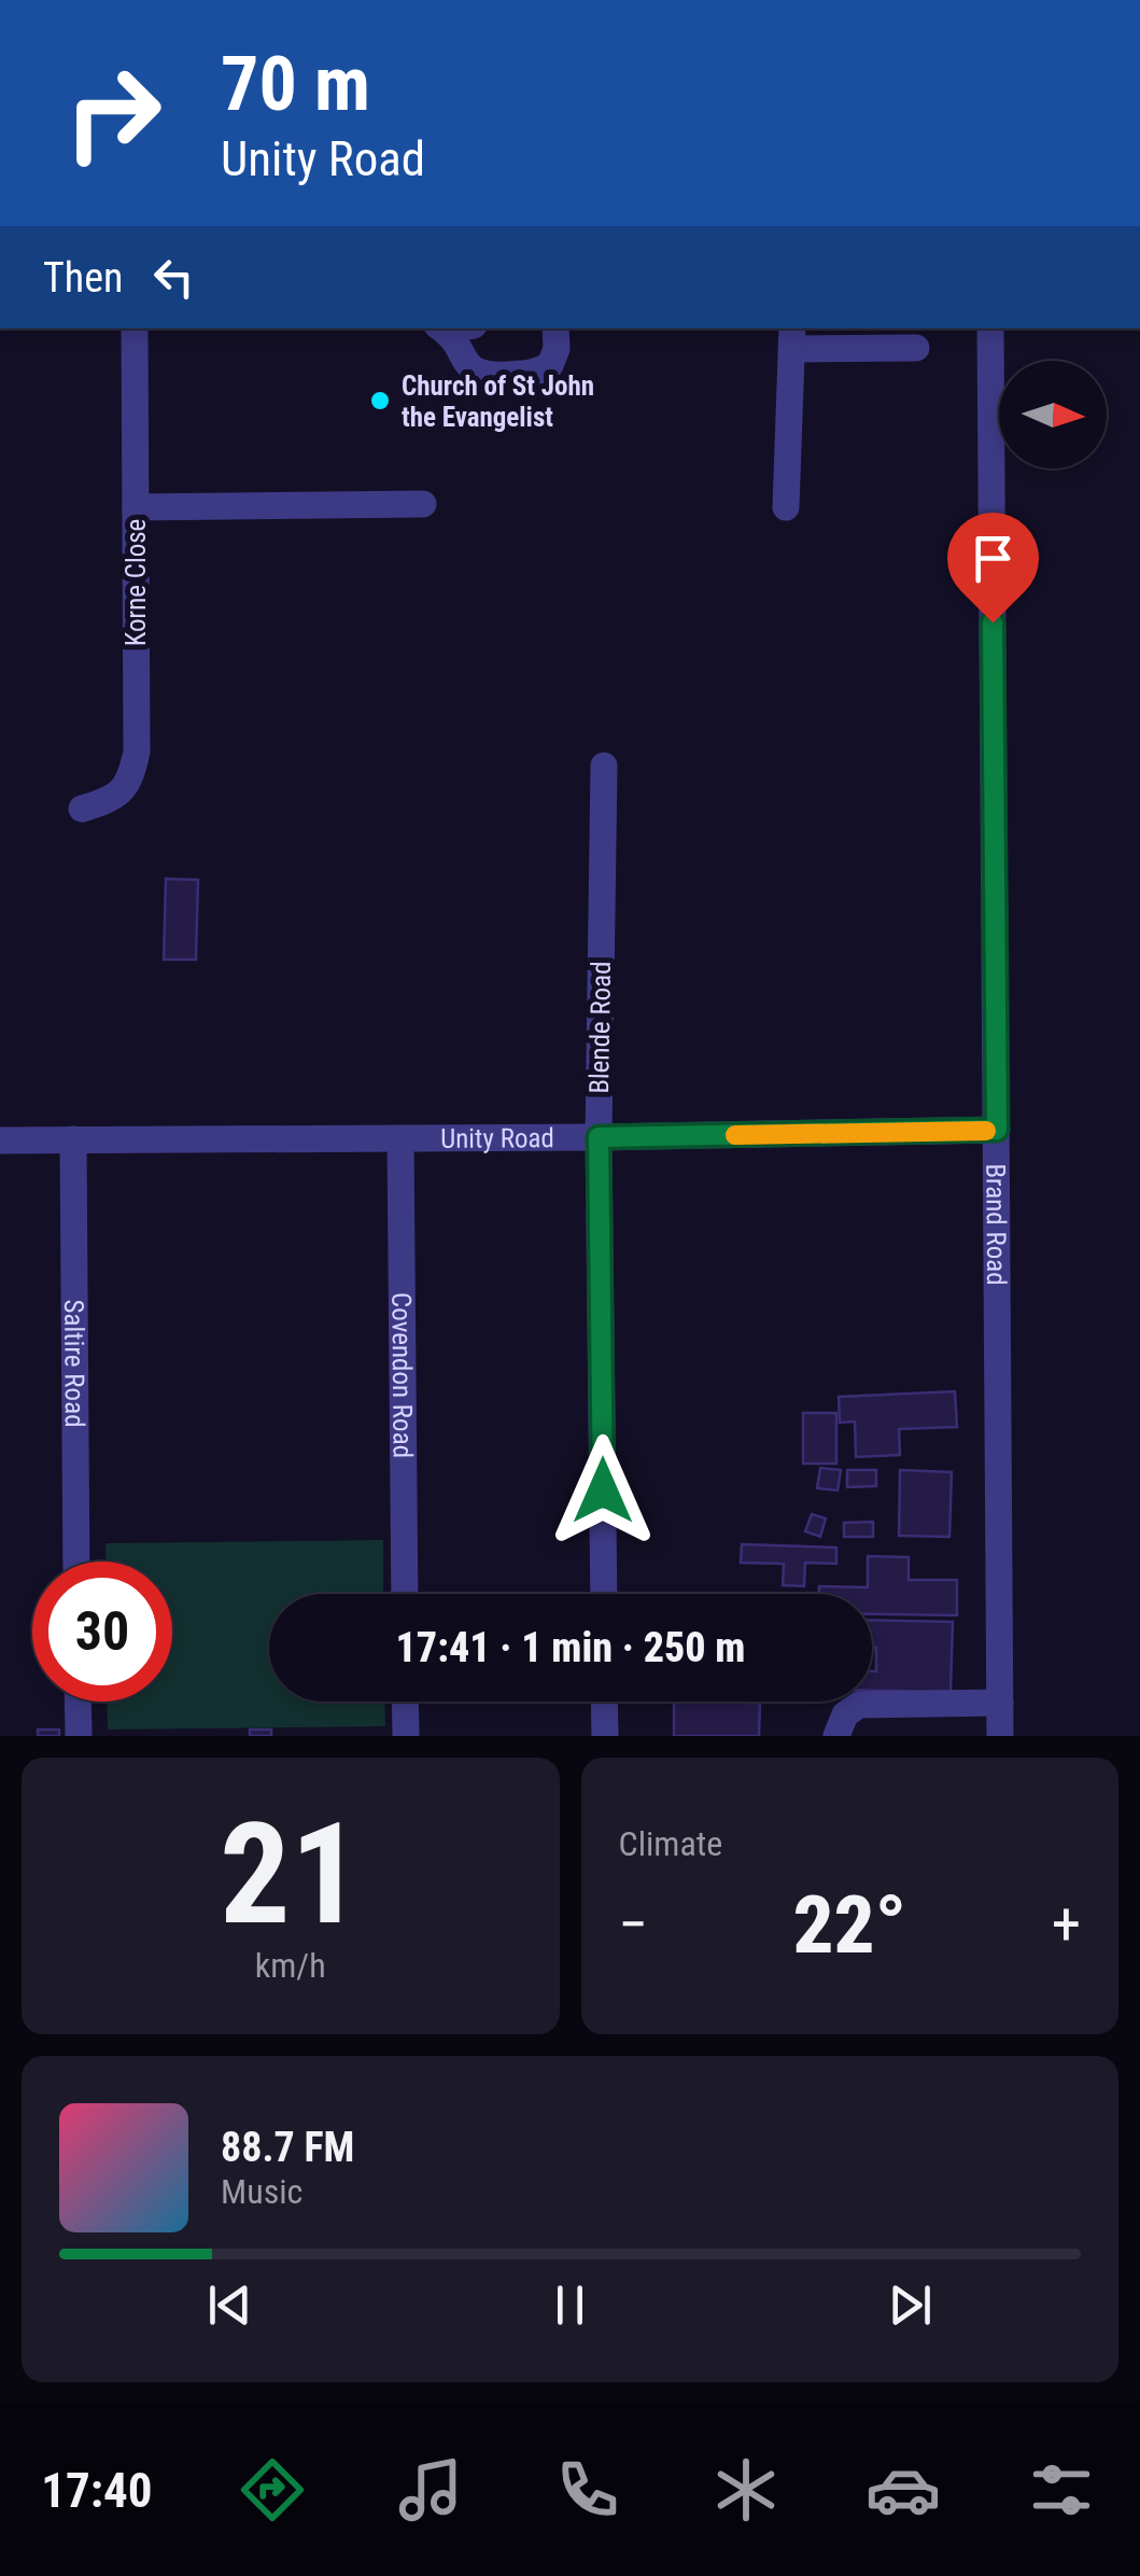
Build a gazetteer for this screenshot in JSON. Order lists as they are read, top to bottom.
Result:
{
  "streets": {
    "street": [
      "Korne Close",
      "Blende Road",
      "Unity Road",
      "Brand Road",
      "Saltire Road",
      "Covendon Road"
    ]
  },
  "crossings": [
    ["Blende Road", "Unity Road"],
    ["Unity Road", "Brand Road"],
    ["Unity Road", "Saltire Road"],
    ["Unity Road", "Covendon Road"]
  ],
  "places": ["Church of St John the Evangelist"],
  "north": "right",
  "page": {
    "turn": ["70 m", "Unity Road"],
    "then": "Then",
    "limit": "30",
    "trip": "17:41 · 1 min · 250 m",
    "tile": [
      ["21", "km/h"],
      "Climate"
    ],
    "heat": ["−", "22°", "+"],
    "song": ["88.7 FM", "Music"],
    "tabs": "17:40"
  }
}
